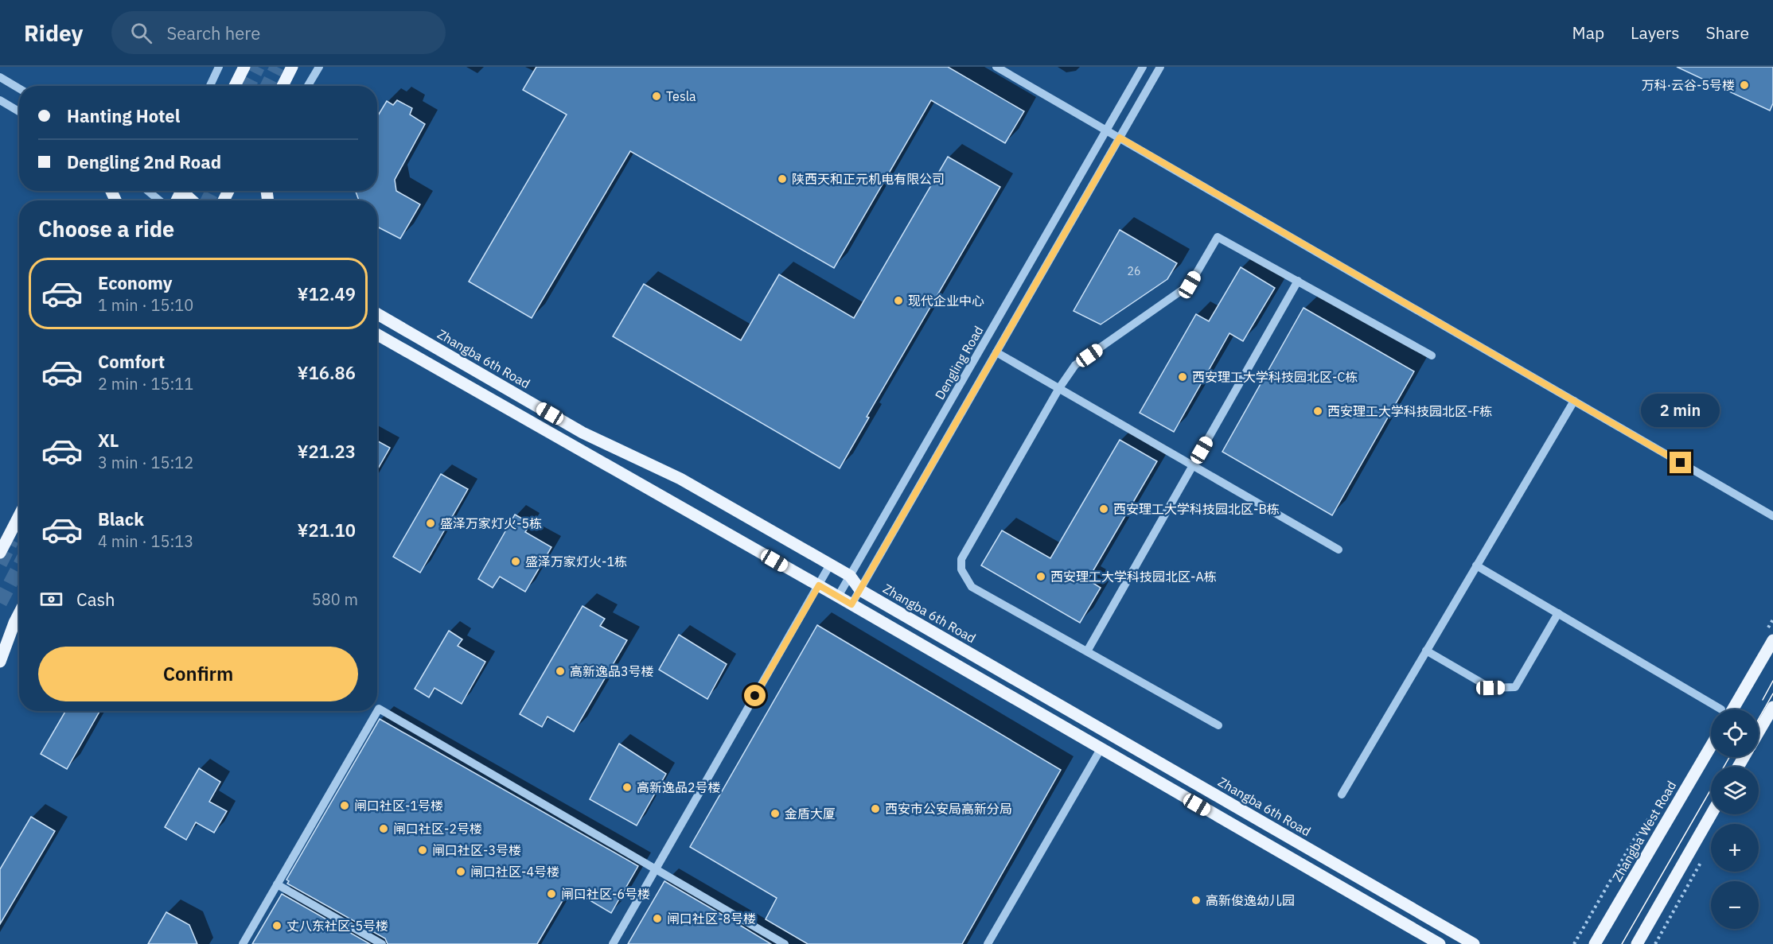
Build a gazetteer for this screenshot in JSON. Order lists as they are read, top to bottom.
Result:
{
  "streets": {
    "main road": ["Zhangba 6th Road", "Zhangba West Road"],
    "street": ["Dengling Road"]
  },
  "crossings": [
    ["Zhangba 6th Road", "Dengling Road"]
  ],
  "places": [
    "万科·云谷-5号楼",
    "Tesla",
    "陕西天和正元机电有限公司",
    "现代企业中心",
    "西安理工大学科技园北区-C栋",
    "西安理工大学科技园北区-F栋",
    "西安理工大学科技园北区-B栋",
    "盛泽万家灯火-5栋",
    "盛泽万家灯火-1栋",
    "西安理工大学科技园北区-A栋",
    "高新逸品3号楼",
    "高新逸品2号楼",
    "闸口社区-1号楼",
    "西安市公安局高新分局",
    "金盾大厦",
    "闸口社区-2号楼",
    "闸口社区-3号楼",
    "闸口社区-4号楼",
    "闸口社区-6号楼",
    "高新俊逸幼儿园",
    "闸口社区-8号楼",
    "丈八东社区-5号楼"
  ],
  "house_numbers": ["26"],
  "page": {
    "header": "Ridey",
    "search": "Search here",
    "nav": ["Map", "Layers", "Share"],
    "banner": ["Hanting Hotel", "Dengling 2nd Road"],
    "heading": "Choose a ride",
    "list": [
      {
        "name": "Economy",
        "note": "1 min · 15:10",
        "value": "¥12.49"
      },
      {
        "name": "Comfort",
        "note": "2 min · 15:11",
        "value": "¥16.86"
      },
      {
        "name": "XL",
        "note": "3 min · 15:12",
        "value": "¥21.23"
      },
      {
        "name": "Black",
        "note": "4 min · 15:13",
        "value": "¥21.10"
      }
    ],
    "bubble": "2 min",
    "pay": ["Cash", "580 m"],
    "buttons": "Confirm",
    "map_buttons": ["+", "−"]
  }
}
